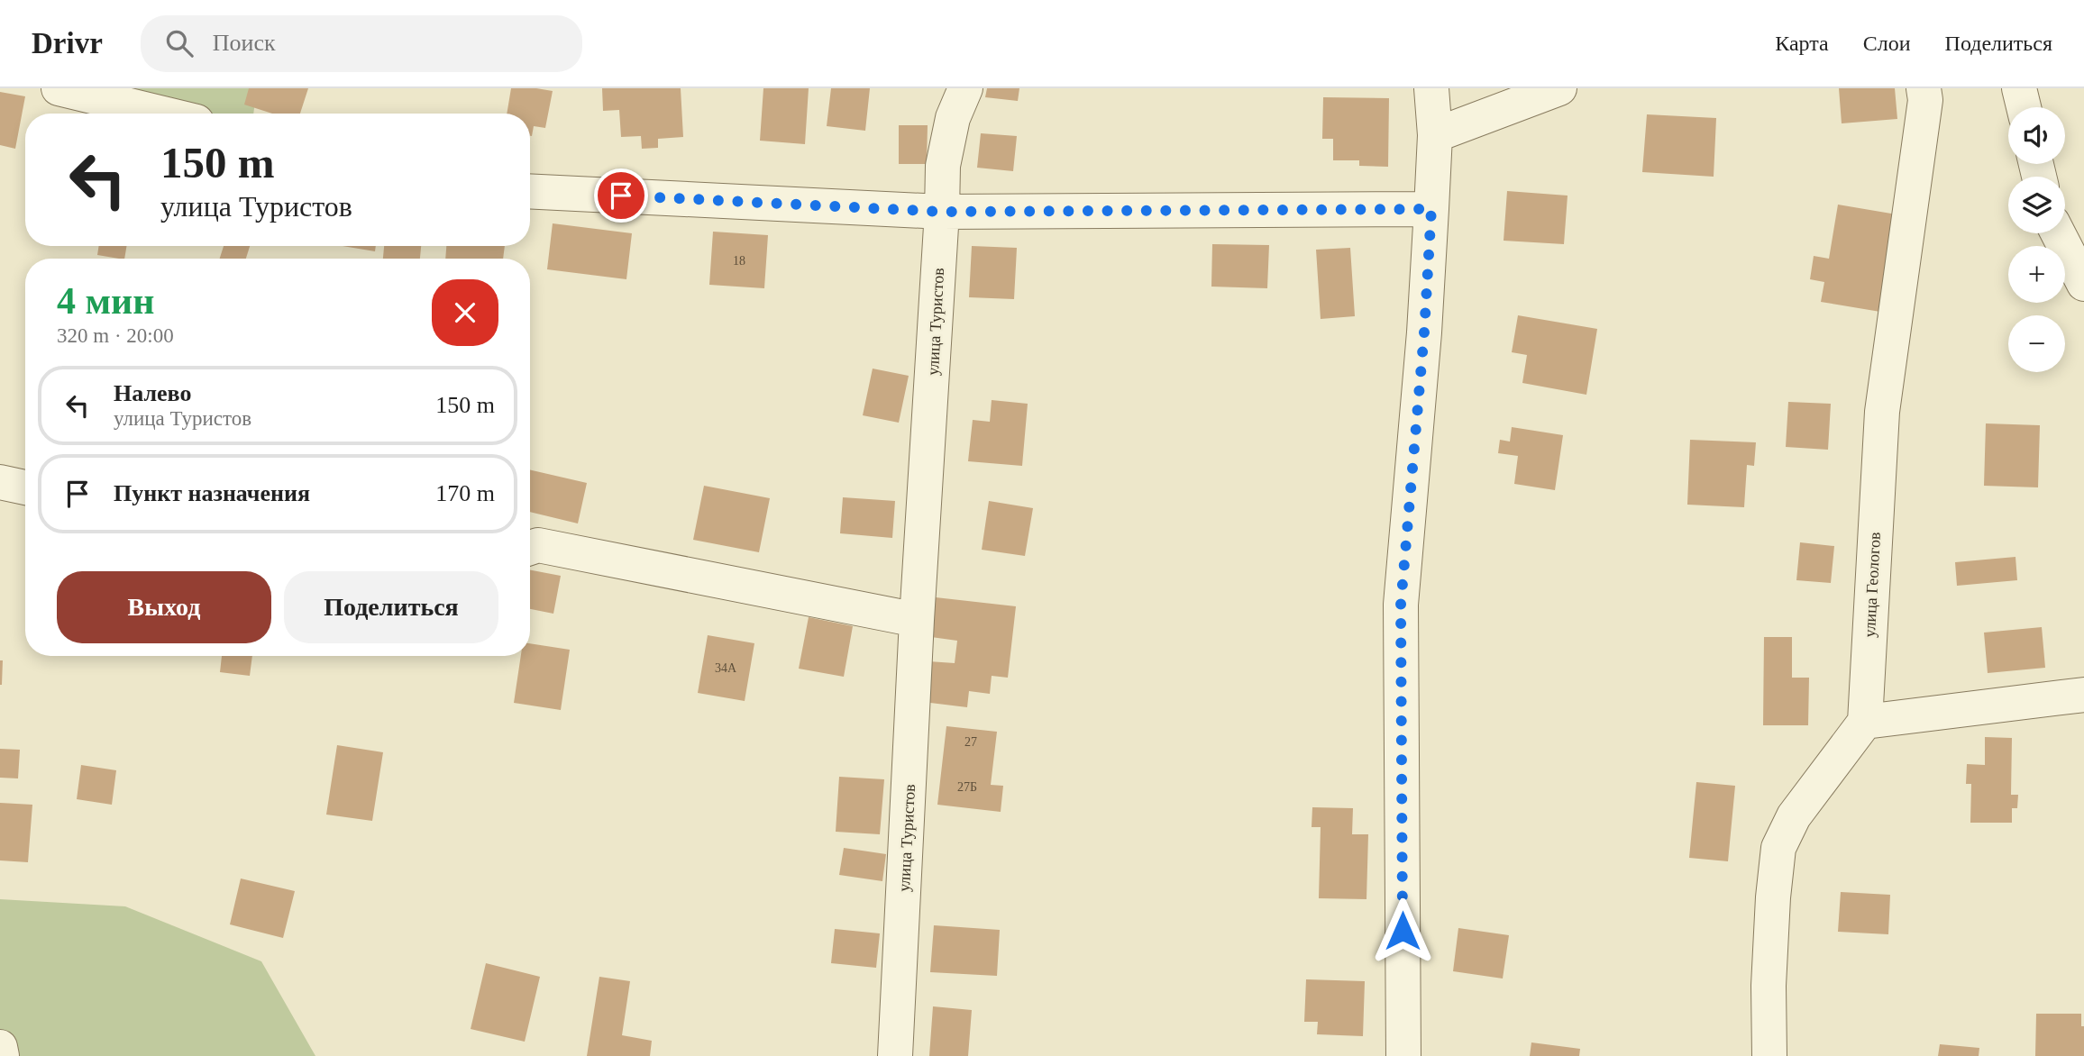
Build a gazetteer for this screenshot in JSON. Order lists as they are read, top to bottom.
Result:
{
  "streets": {
    "street": ["улица Туристов", "улица Геологов"]
  },
  "house_numbers": [
    "18",
    "34А",
    "27",
    "27Б"
  ],
  "page": {
    "header": "Drivr",
    "search": "Поиск",
    "nav": ["Карта", "Слои", "Поделиться"],
    "map_buttons": ["+", "−"],
    "turn": ["150 m", "улица Туристов"],
    "heading": ["4 мин", "320 m · 20:00"],
    "list": [
      {
        "name": "Налево",
        "note": "улица Туристов",
        "value": "150 m"
      },
      {
        "name": "Пункт назначения",
        "value": "170 m"
      }
    ],
    "buttons": ["Выход", "Поделиться"]
  }
}
